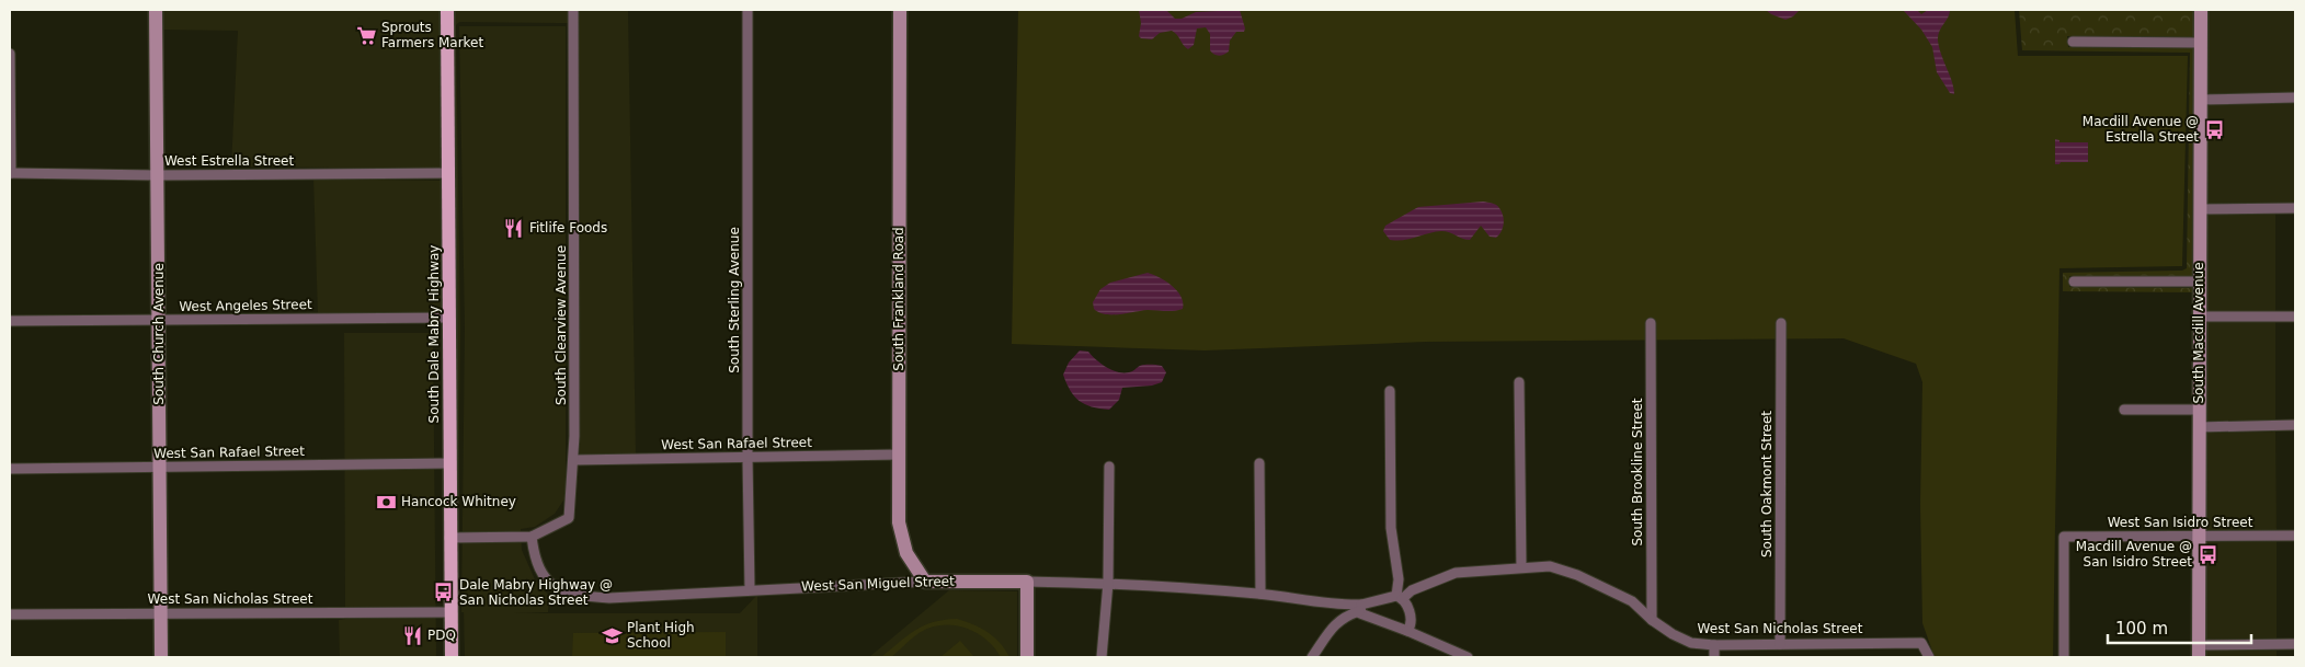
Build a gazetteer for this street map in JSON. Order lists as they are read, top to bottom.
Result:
{
  "streets": {
    "main road": ["South Dale Mabry Highway"],
    "street": [
      "West Estrella Street",
      "South Frankland Road",
      "South Sterling Avenue",
      "West Angeles Street",
      "South Clearview Avenue",
      "South Macdill Avenue",
      "South Church Avenue",
      "West San Rafael Street",
      "South Brookline Street",
      "South Oakmont Street",
      "West San Isidro Street",
      "West San Miguel Street",
      "West San Nicholas Street"
    ]
  },
  "crossings": [
    ["West Estrella Street", "South Church Avenue"],
    ["West Estrella Street", "South Dale Mabry Highway"],
    ["South Frankland Road", "West San Rafael Street"],
    ["South Frankland Road", "West San Miguel Street"],
    ["South Sterling Avenue", "West San Rafael Street"],
    ["South Sterling Avenue", "West San Miguel Street"],
    ["West Angeles Street", "South Church Avenue"],
    ["West Angeles Street", "South Dale Mabry Highway"],
    ["South Clearview Avenue", "South Dale Mabry Highway"],
    ["South Clearview Avenue", "West San Rafael Street"],
    ["South Clearview Avenue", "West San Miguel Street"],
    ["South Macdill Avenue", "West San Isidro Street"],
    ["South Church Avenue", "West San Rafael Street"],
    ["South Church Avenue", "West San Nicholas Street"],
    ["South Dale Mabry Highway", "West San Rafael Street"],
    ["South Dale Mabry Highway", "West San Nicholas Street"],
    ["South Brookline Street", "West San Nicholas Street"],
    ["South Oakmont Street", "West San Nicholas Street"]
  ],
  "places": {
    "supermarket": ["Sprouts Farmers Market"],
    "bus stop": ["Macdill Avenue @ Estrella Street", "Macdill Avenue @ San Isidro Street", "Dale Mabry Highway @ San Nicholas Street"],
    "restaurant": ["Fitlife Foods", "PDQ"],
    "bank": ["Hancock Whitney"],
    "school or university": ["Plant High School"]
  },
  "scale_bar": "100 m"
}
